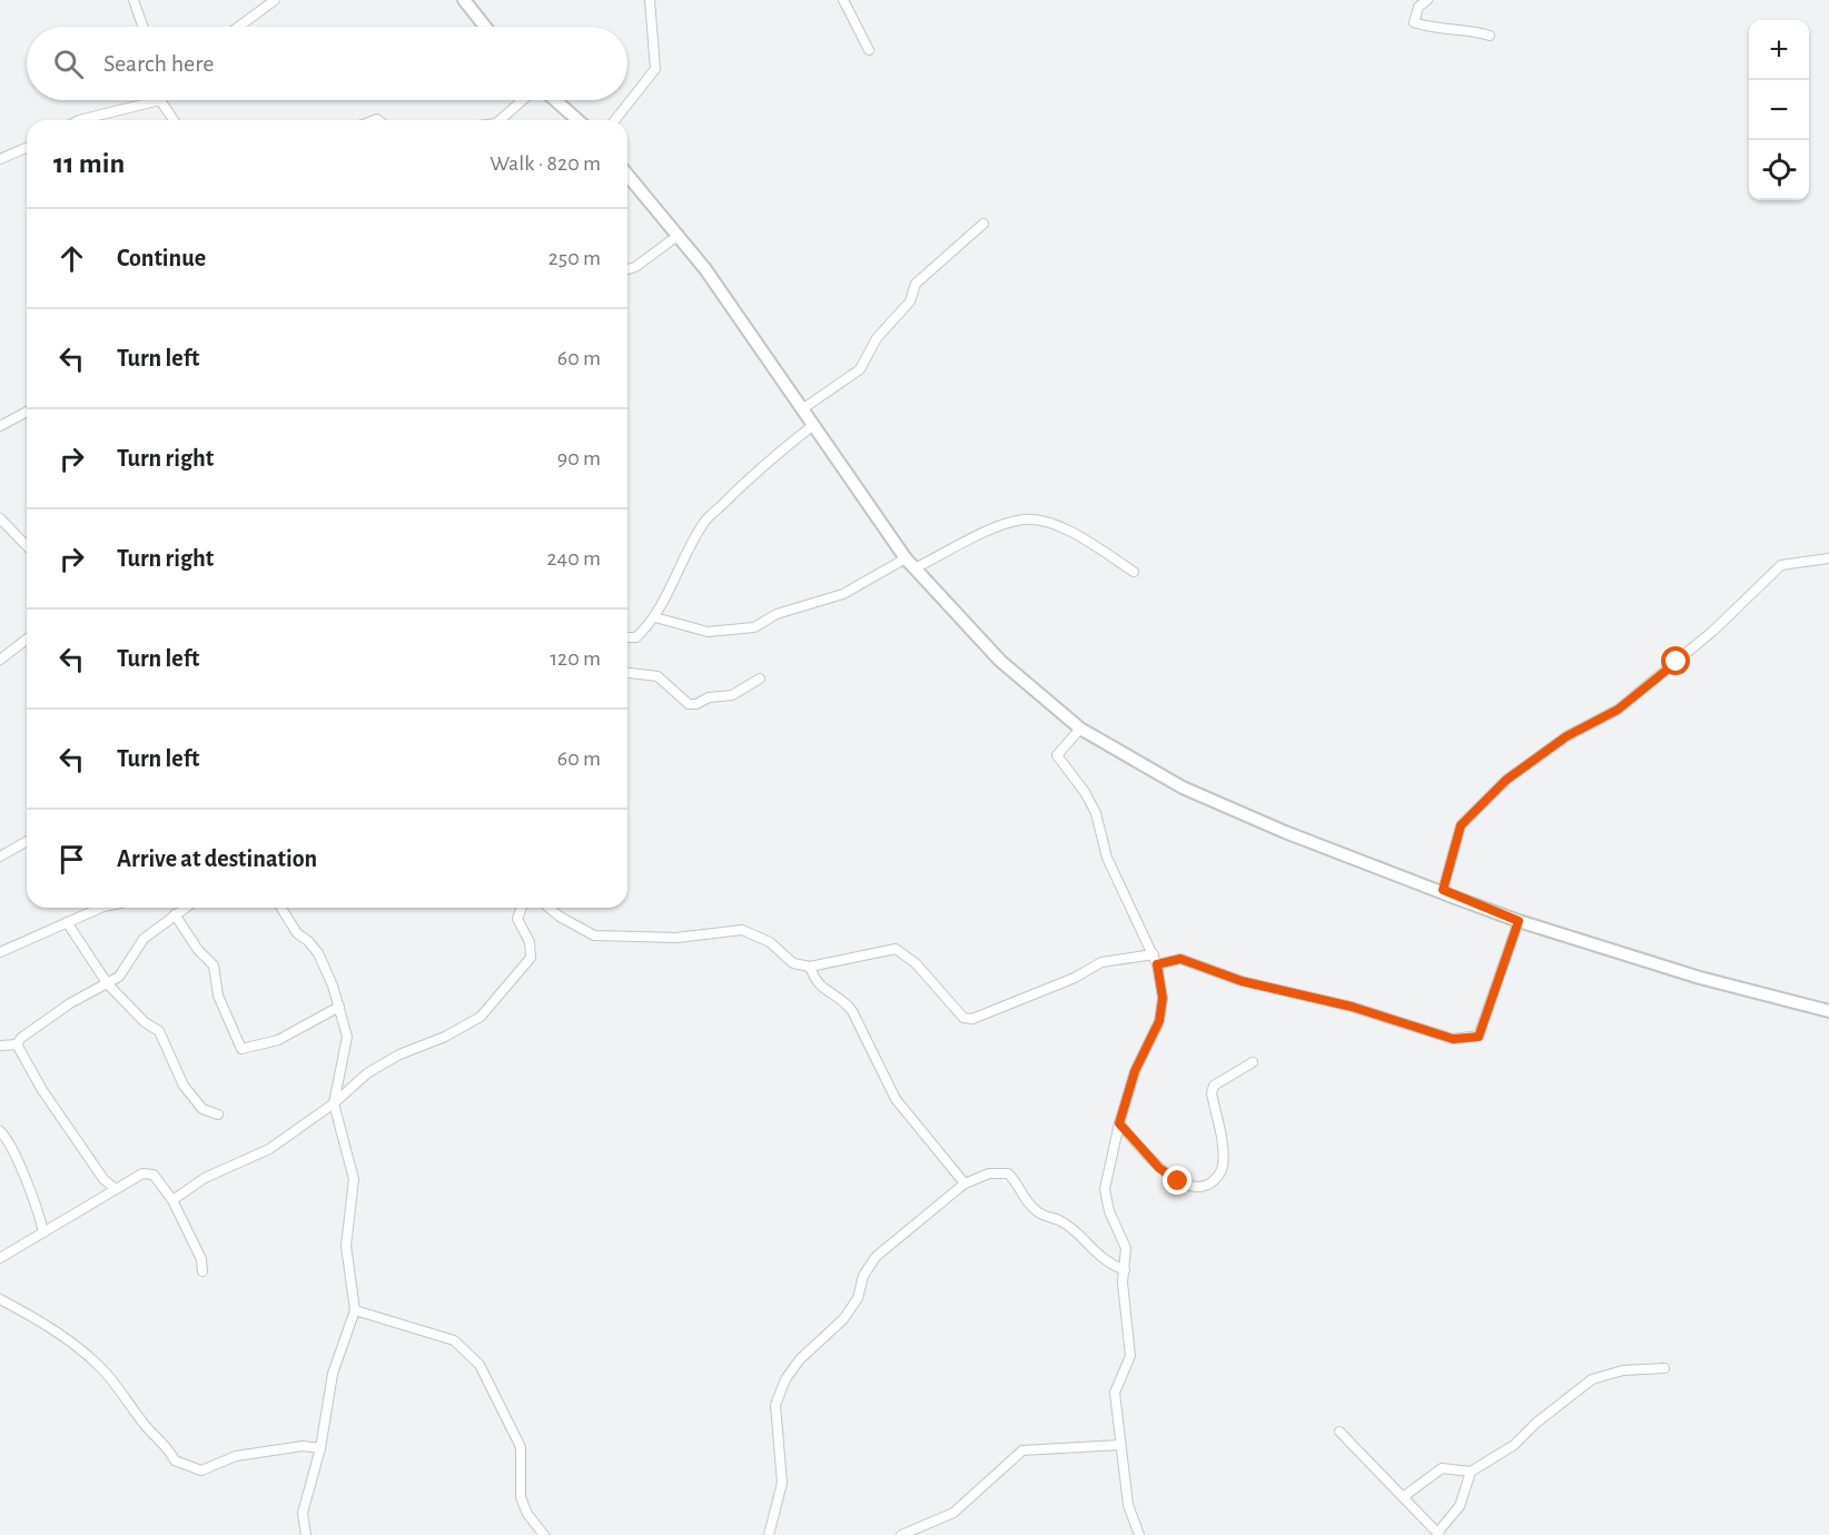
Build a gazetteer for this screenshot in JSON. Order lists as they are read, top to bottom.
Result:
{
  "page": {
    "map_buttons": ["+", "−"],
    "search": "Search here",
    "heading": ["11 min", "Walk · 820 m"],
    "list": [
      ["Continue", "250 m"],
      ["Turn left", "60 m"],
      ["Turn right", "90 m"],
      ["Turn right", "240 m"],
      ["Turn left", "120 m"],
      ["Turn left", "60 m"],
      "Arrive at destination"
    ]
  }
}
